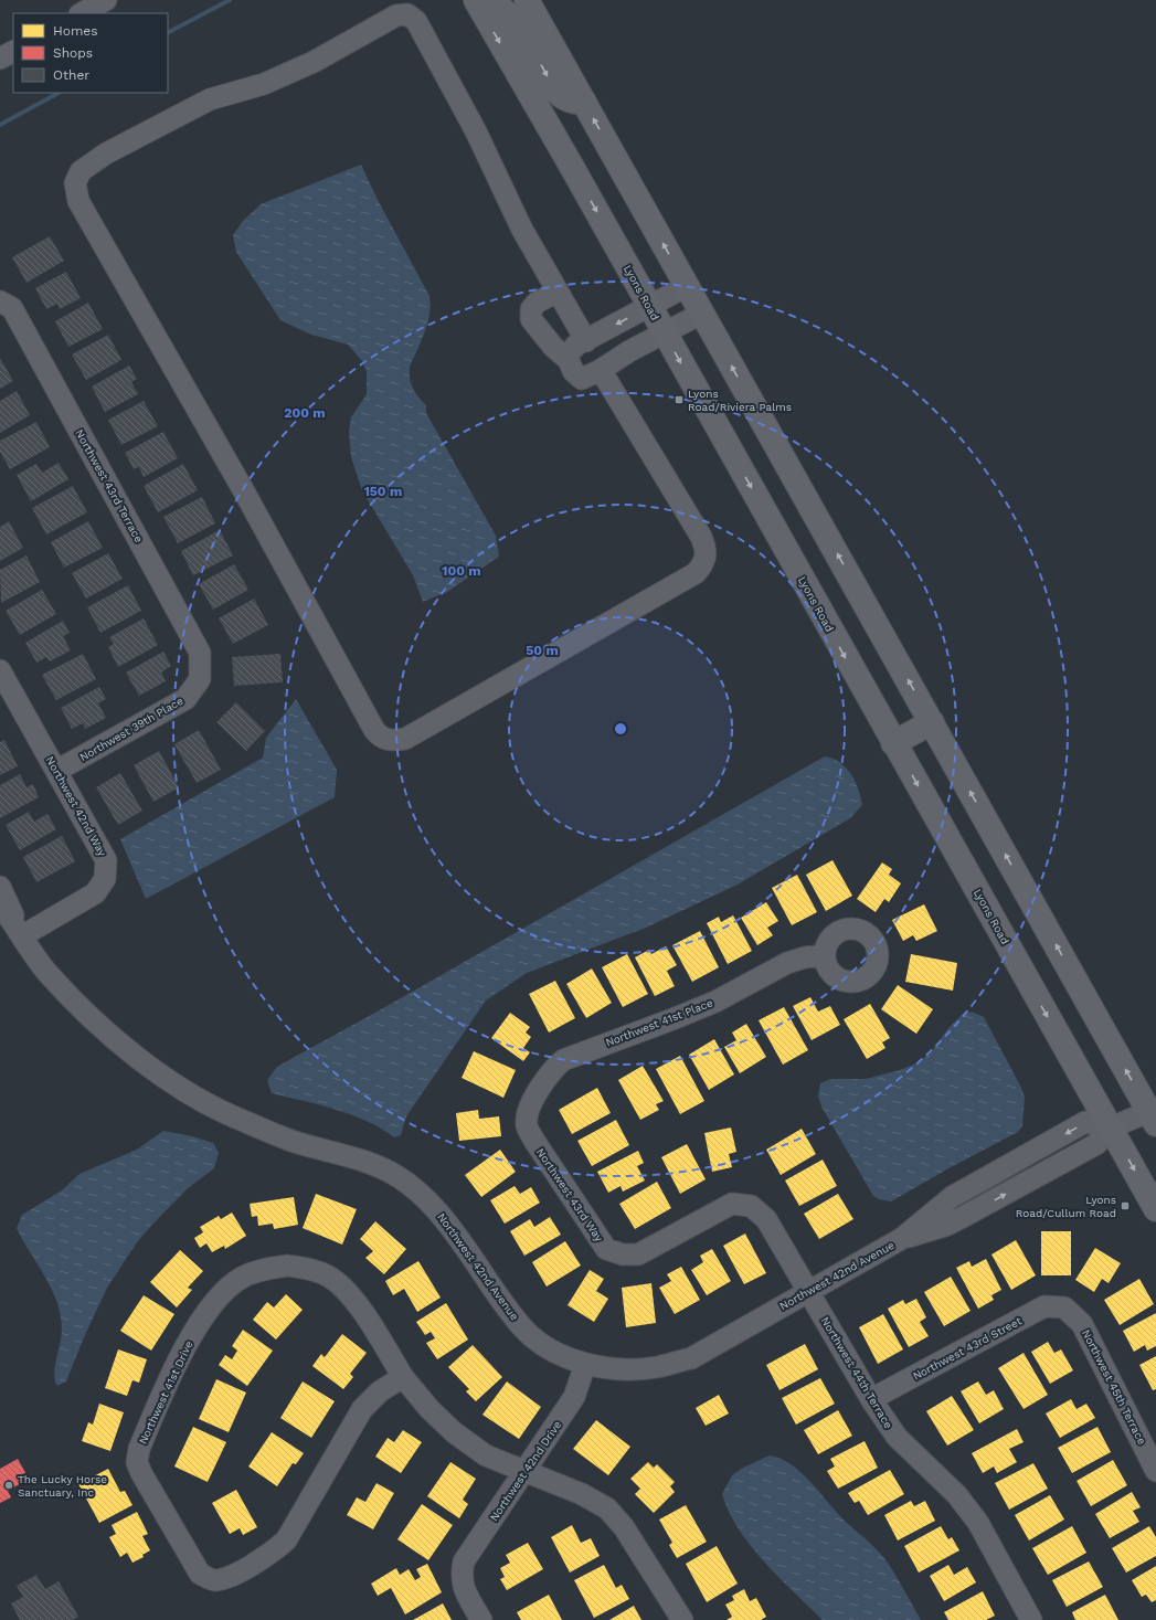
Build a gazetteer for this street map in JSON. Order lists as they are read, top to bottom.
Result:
{
  "streets": {
    "main road": ["Lyons Road"],
    "street": [
      "Northwest 43rd Terrace",
      "Northwest 39th Place",
      "Northwest 42nd Way",
      "Northwest 41st Place",
      "Northwest 43rd Way",
      "Northwest 42nd Avenue",
      "Northwest 43rd Street",
      "Northwest 44th Terrace",
      "Northwest 45th Terrace",
      "Northwest 41st Drive",
      "Northwest 42nd Drive"
    ]
  },
  "crossings": [
    ["Lyons Road", "Northwest 42nd Avenue"],
    ["Northwest 43rd Terrace", "Northwest 39th Place"],
    ["Northwest 39th Place", "Northwest 42nd Way"],
    ["Northwest 42nd Way", "Northwest 42nd Avenue"],
    ["Northwest 41st Place", "Northwest 43rd Way"],
    ["Northwest 43rd Way", "Northwest 44th Terrace"],
    ["Northwest 42nd Avenue", "Northwest 44th Terrace"],
    ["Northwest 42nd Avenue", "Northwest 42nd Drive"],
    ["Northwest 43rd Street", "Northwest 44th Terrace"],
    ["Northwest 43rd Street", "Northwest 45th Terrace"]
  ],
  "places": {
    "transit": ["Lyons Road/Riviera Palms", "Lyons Road/Cullum Road"],
    "other": ["The Lucky Horse Sanctuary, Inc"]
  },
  "legend": ["Homes", "Shops", "Other"],
  "rings": [
    "200 m",
    "150 m",
    "100 m",
    "50 m"
  ]
}
